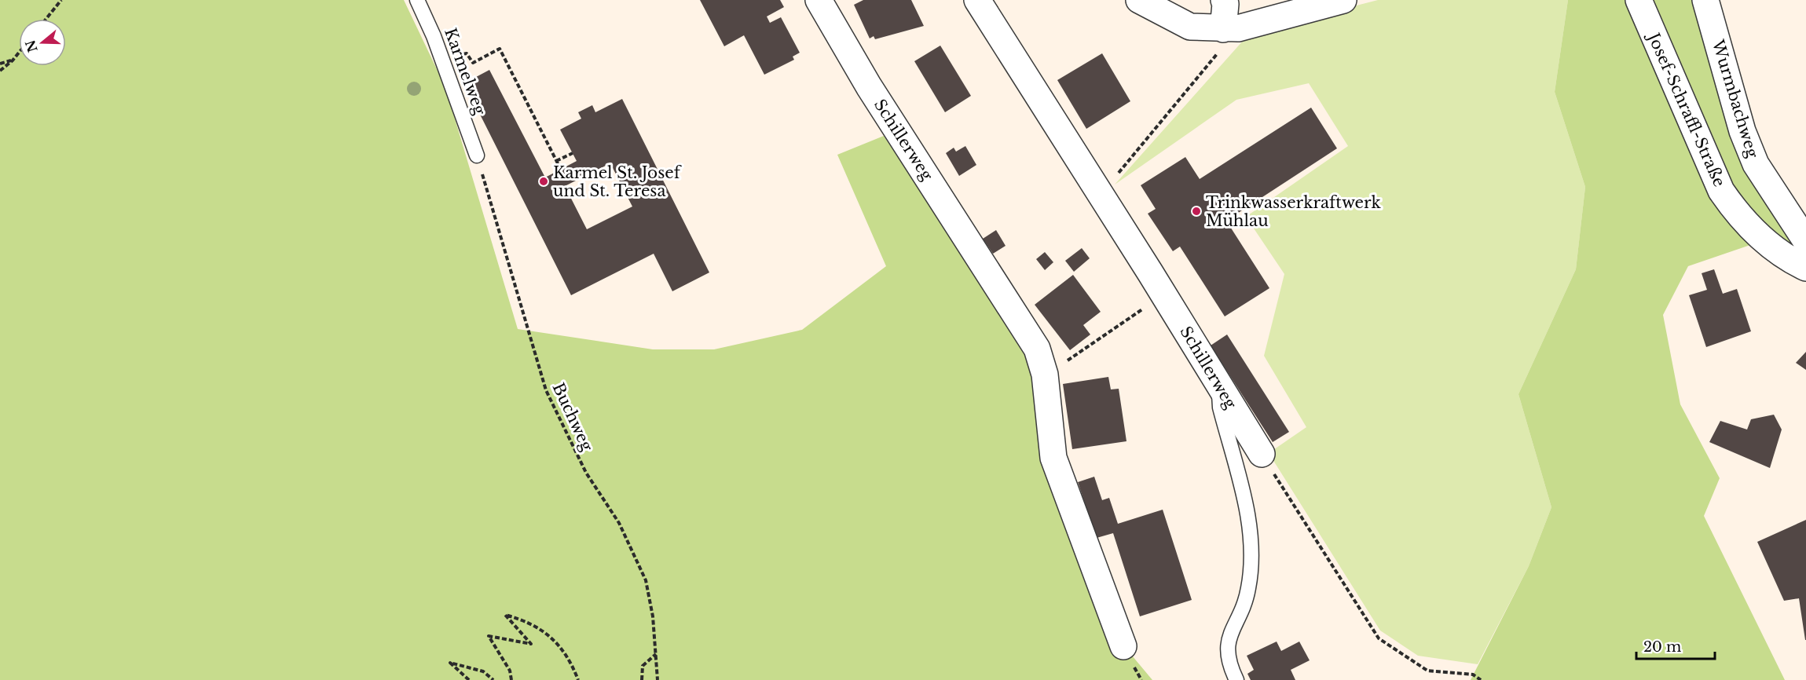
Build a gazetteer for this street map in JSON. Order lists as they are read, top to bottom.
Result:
{
  "streets": {
    "street": ["Wurmbachweg", "Josef-Schraffl-Straße", "Schillerweg"],
    "lane": ["Karmelweg"],
    "path": ["Buchweg"]
  },
  "crossings": [
    ["Karmelweg", "Buchweg"]
  ],
  "places": ["Karmel St. Josef und St. Teresa", "Trinkwasserkraftwerk Mühlau"],
  "scale_bar": "20 m",
  "north": "left"
}
